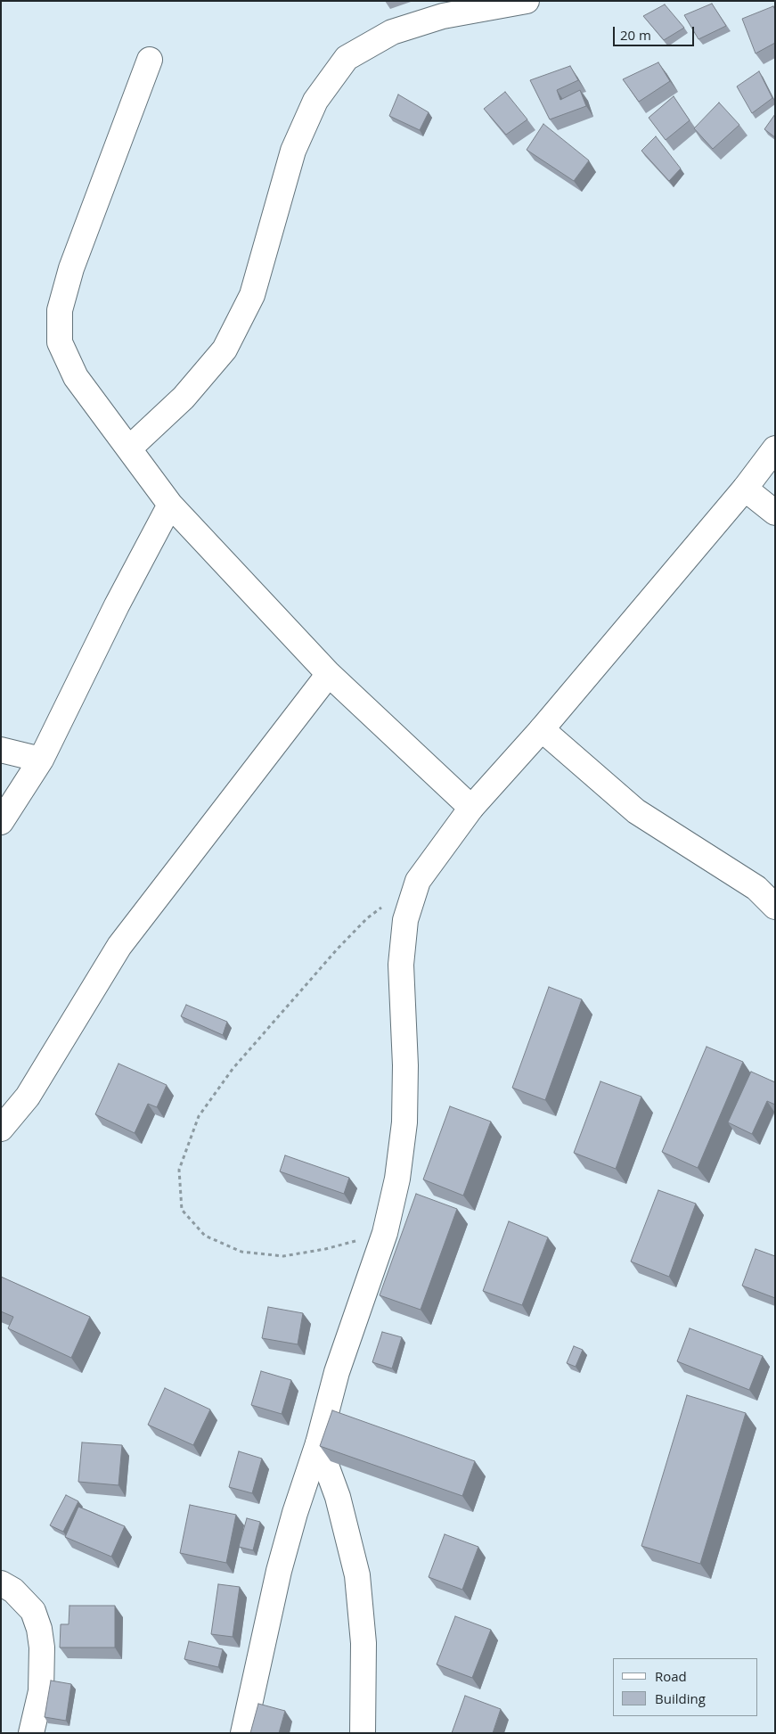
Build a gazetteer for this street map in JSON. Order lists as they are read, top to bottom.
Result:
{
  "legend": ["Road", "Building"],
  "scale_bar": "20 m"
}
